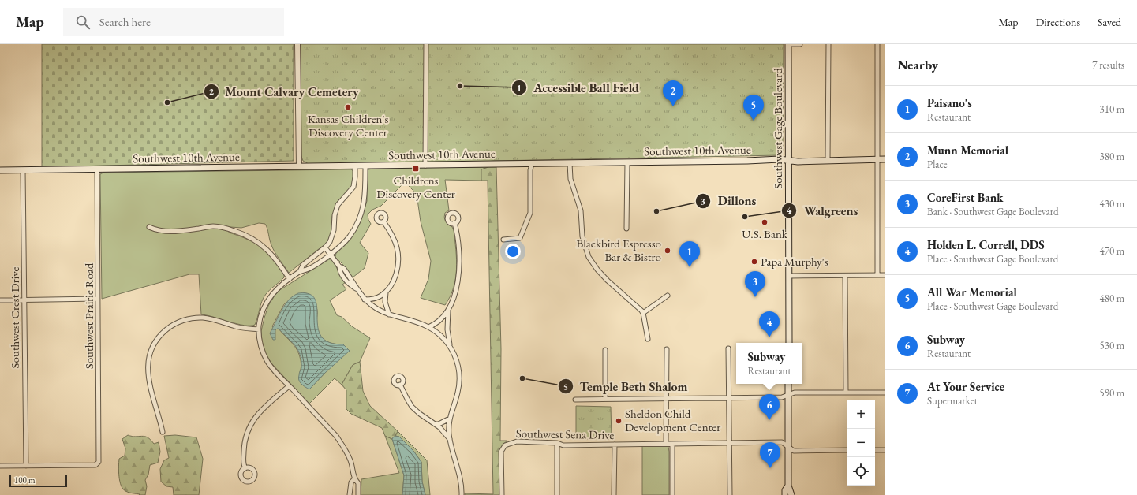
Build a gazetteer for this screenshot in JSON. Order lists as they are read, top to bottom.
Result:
{
  "streets": {
    "main road": ["Southwest Gage Boulevard", "Southwest 10th Avenue"],
    "street": ["Southwest Prairie Road", "Southwest Crest Drive", "Southwest Sena Drive"]
  },
  "crossings": [
    ["Southwest Gage Boulevard", "Southwest 10th Avenue"],
    ["Southwest 10th Avenue", "Southwest Prairie Road"],
    ["Southwest 10th Avenue", "Southwest Crest Drive"],
    ["Southwest Prairie Road", "Southwest Crest Drive"]
  ],
  "places": {
    "other": [
      "Accessible Ball Field",
      "Mount Calvary Cemetery",
      "Kansas Children's Discovery Center",
      "Dillons",
      "Walgreens",
      "U.S. Bank",
      "Blackbird Espresso Bar & Bistro",
      "Papa Murphy's",
      "Temple Beth Shalom",
      "Sheldon Child Development Center"
    ],
    "transit": ["Childrens Discovery Center"]
  },
  "scale_bar": "100 m",
  "page": {
    "header": "Map",
    "search": "Search here",
    "nav": ["Map", "Directions", "Saved"],
    "heading": ["Nearby", "7 results"],
    "pins": [
      "2",
      "5",
      "1",
      "3",
      "4",
      "6",
      "7"
    ],
    "list": [
      {
        "mark": "1",
        "name": "Paisano's",
        "note": "Restaurant",
        "value": "310 m"
      },
      {
        "mark": "2",
        "name": "Munn Memorial",
        "note": "Place",
        "value": "380 m"
      },
      {
        "mark": "3",
        "name": "CoreFirst Bank",
        "note": "Bank · Southwest Gage Boulevard",
        "value": "430 m"
      },
      {
        "mark": "4",
        "name": "Holden L. Correll, DDS",
        "note": "Place · Southwest Gage Boulevard",
        "value": "470 m"
      },
      {
        "mark": "5",
        "name": "All War Memorial",
        "note": "Place · Southwest Gage Boulevard",
        "value": "480 m"
      },
      {
        "mark": "6",
        "name": "Subway",
        "note": "Restaurant",
        "value": "530 m"
      },
      {
        "mark": "7",
        "name": "At Your Service",
        "note": "Supermarket",
        "value": "590 m"
      }
    ],
    "popup": ["Subway", "Restaurant"],
    "map_buttons": ["+", "−"],
    "scale": "100 m"
  }
}
